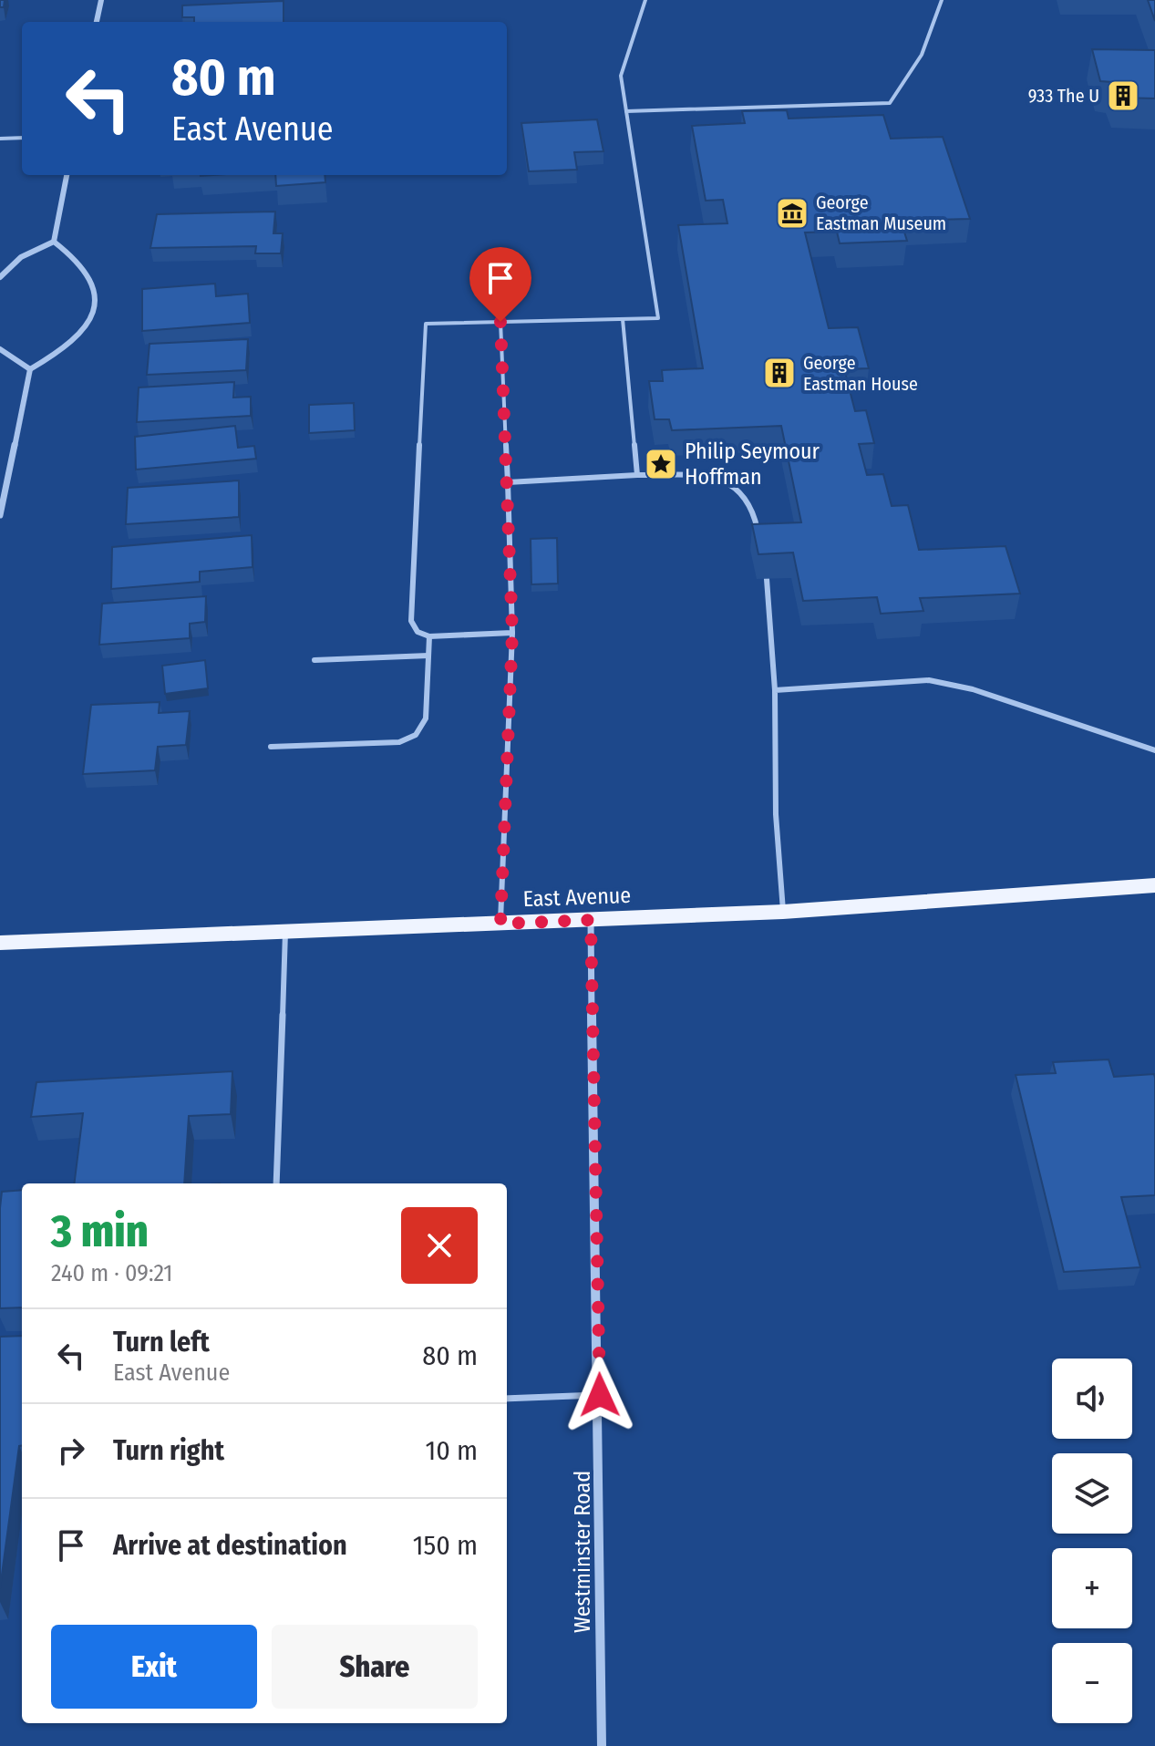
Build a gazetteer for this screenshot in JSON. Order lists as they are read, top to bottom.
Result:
{
  "streets": {
    "main road": ["East Avenue"],
    "street": ["Westminster Road"]
  },
  "crossings": [
    ["East Avenue", "Westminster Road"]
  ],
  "places": {
    "building": ["933 The U", "George Eastman House"],
    "museum": ["George Eastman Museum"],
    "place": ["Philip Seymour Hoffman"]
  },
  "page": {
    "turn": ["80 m", "East Avenue"],
    "heading": ["3 min", "240 m · 09:21"],
    "list": [
      {
        "name": "Turn left",
        "note": "East Avenue",
        "value": "80 m"
      },
      {
        "name": "Turn right",
        "value": "10 m"
      },
      {
        "name": "Arrive at destination",
        "value": "150 m"
      }
    ],
    "map_buttons": ["+", "−"],
    "buttons": ["Exit", "Share"]
  }
}
